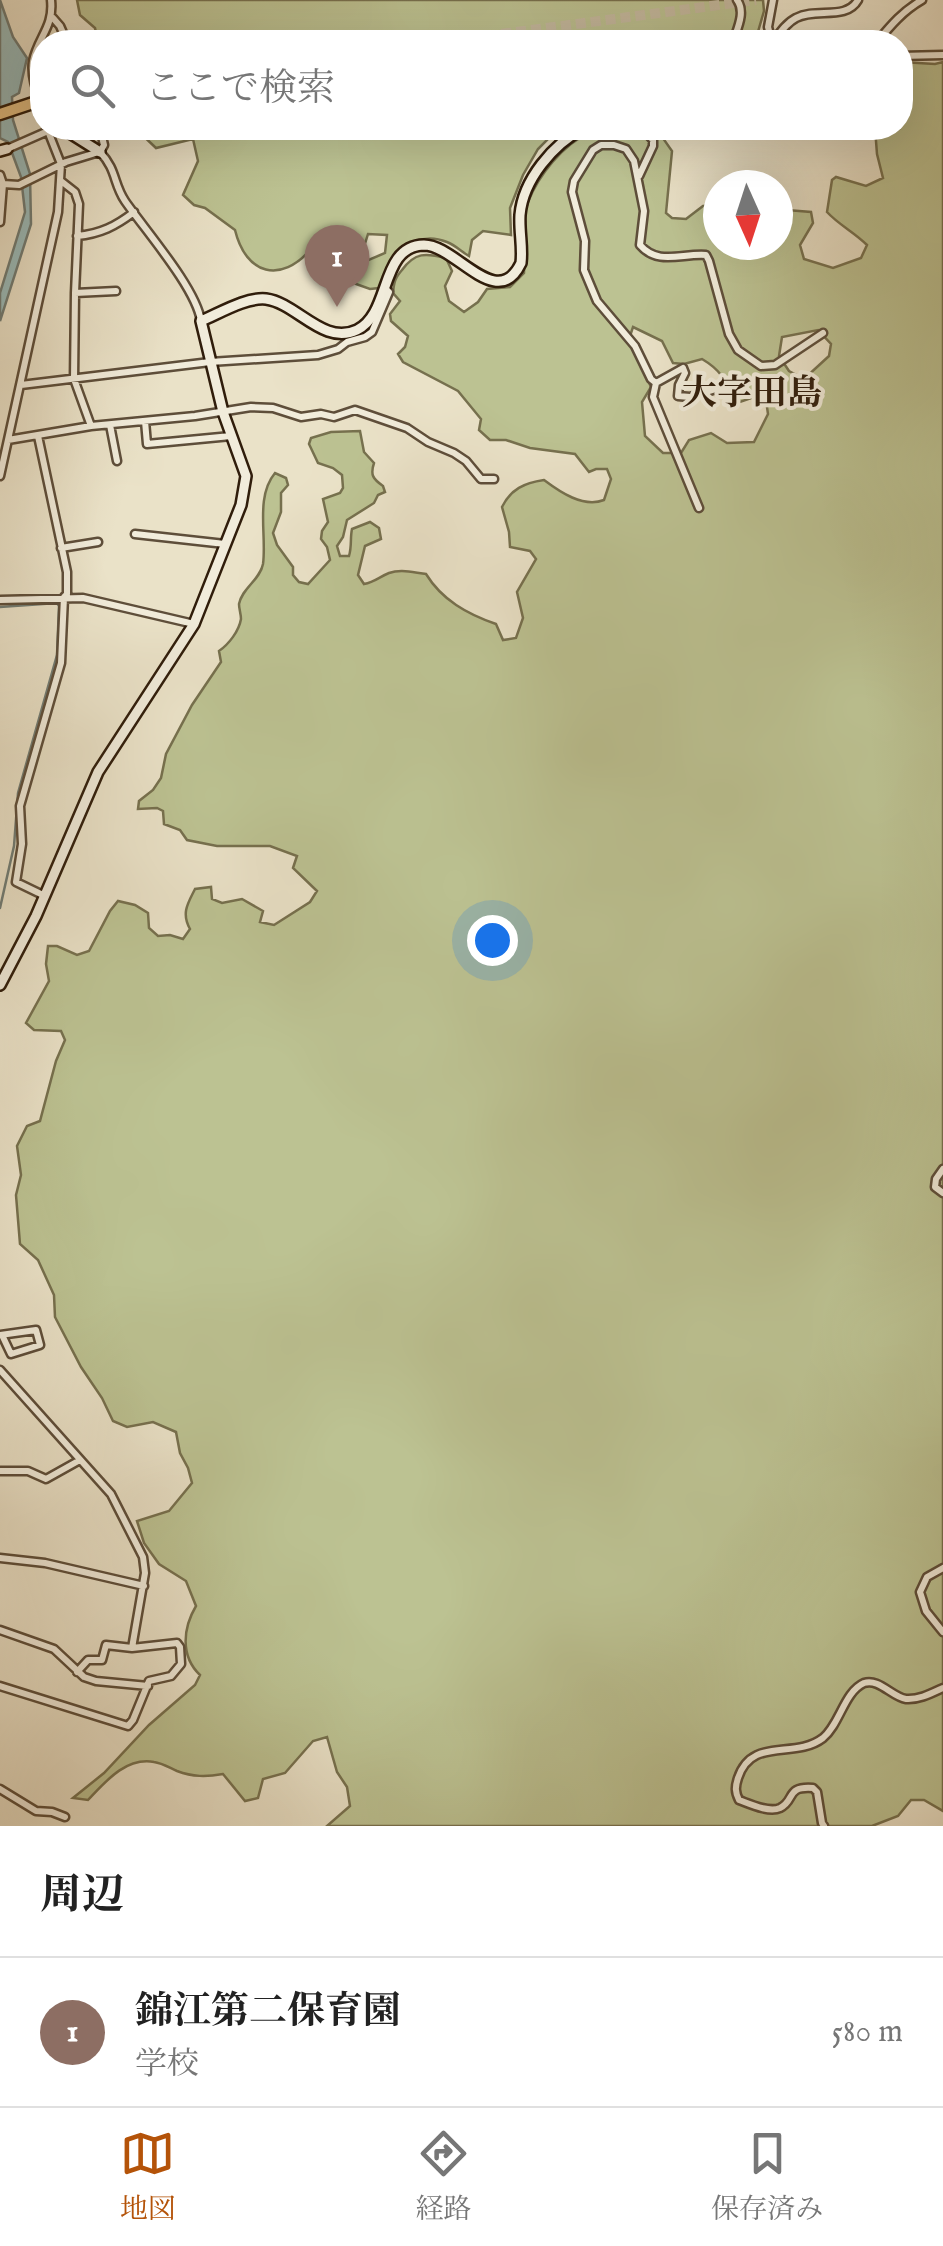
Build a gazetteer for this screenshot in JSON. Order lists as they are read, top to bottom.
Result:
{
  "districts": ["大字田島"],
  "north": "bottom",
  "page": {
    "search": "ここで検索",
    "pins": "1",
    "heading": "周辺",
    "list": [
      {
        "mark": "1",
        "name": "錦江第二保育園",
        "note": "学校",
        "value": "580 m"
      }
    ],
    "nav": ["地図", "経路", "保存済み"]
  }
}
